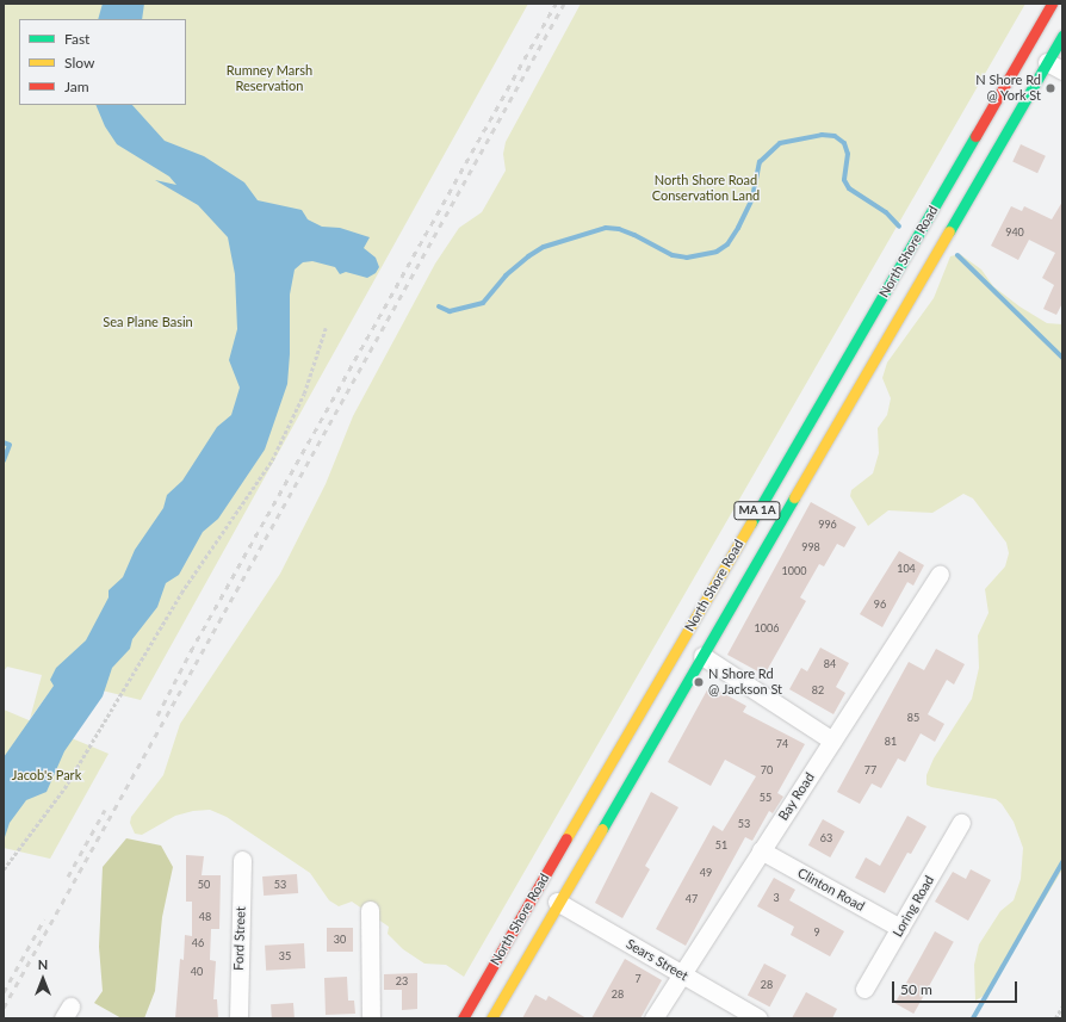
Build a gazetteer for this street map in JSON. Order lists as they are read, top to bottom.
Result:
{
  "streets": {
    "highway": ["North Shore Road", "MA 1A"],
    "street": [
      "Bay Road",
      "Clinton Road",
      "Loring Road",
      "Ford Street",
      "Sears Street"
    ]
  },
  "crossings": [
    ["North Shore Road", "Sears Street"],
    ["Bay Road", "Clinton Road"],
    ["Bay Road", "Sears Street"],
    ["Clinton Road", "Loring Road"]
  ],
  "parks": [
    "Rumney Marsh Reservation",
    "North Shore Road Conservation Land",
    "Sea Plane Basin",
    "Jacob's Park"
  ],
  "places": ["N Shore Rd @ York St", "N Shore Rd @ Jackson St"],
  "house_numbers": [
    "940",
    "996",
    "998",
    "104",
    "1000",
    "96",
    "1006",
    "84",
    "82",
    "85",
    "81",
    "74",
    "70",
    "77",
    "55",
    "53",
    "63",
    "51",
    "49",
    "50",
    "53",
    "3",
    "47",
    "48",
    "9",
    "30",
    "46",
    "35",
    "40",
    "7",
    "23",
    "28",
    "28"
  ],
  "legend": ["Fast", "Slow", "Jam"],
  "scale_bar": "50 m",
  "north": "top"
}
